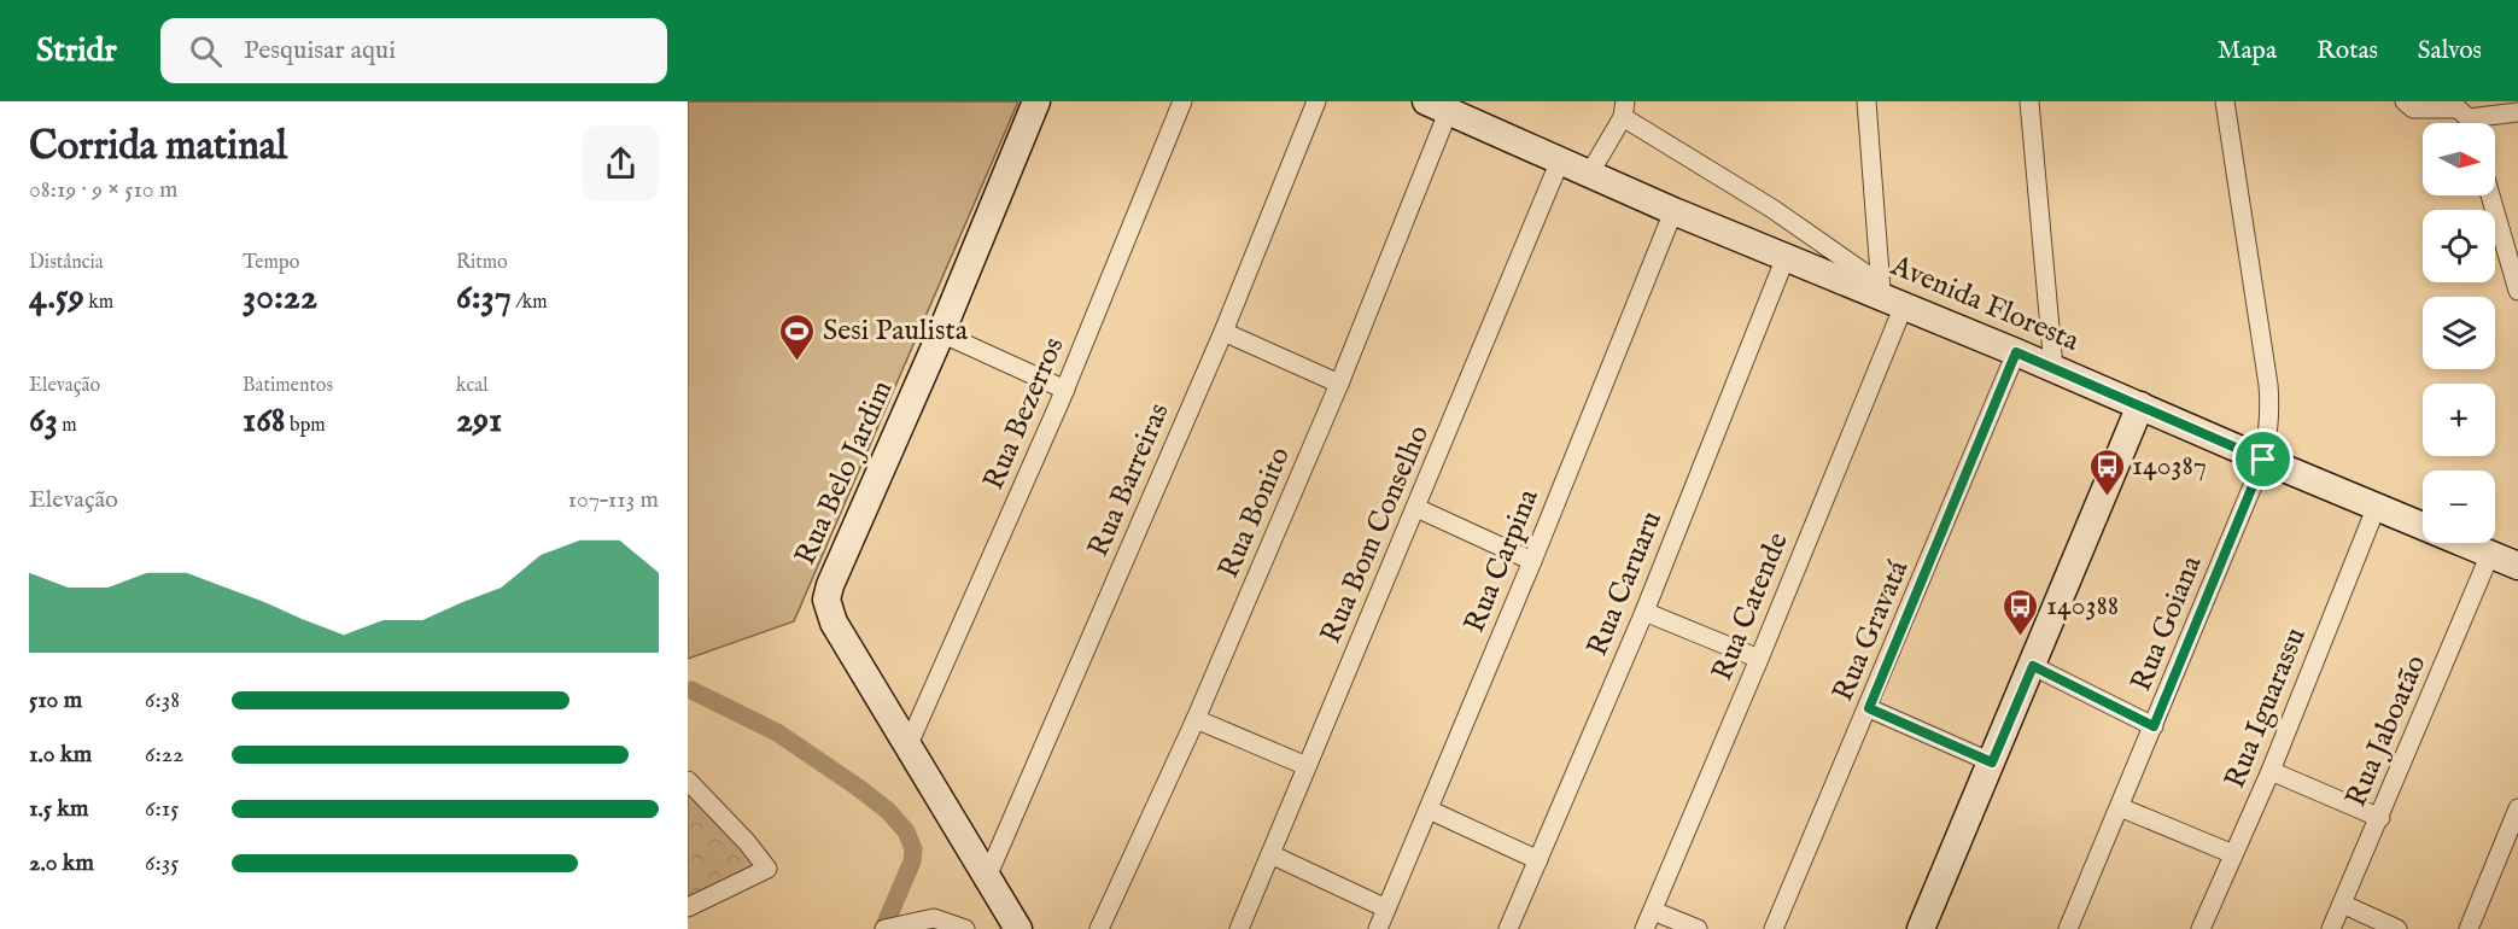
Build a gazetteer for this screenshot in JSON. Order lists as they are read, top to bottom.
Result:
{
  "streets": {
    "street": [
      "Avenida Floresta",
      "Rua Bezerros",
      "Rua Belo Jardim",
      "Rua Barreiras",
      "Rua Bonito",
      "Rua Bom Conselho",
      "Rua Carpina",
      "Rua Caruaru",
      "Rua Catende",
      "Rua Goiana",
      "Rua Gravatá",
      "Rua Iguarassu",
      "Rua Jaboatão"
    ]
  },
  "crossings": [
    ["Avenida Floresta", "Rua Bonito"],
    ["Avenida Floresta", "Rua Bom Conselho"],
    ["Avenida Floresta", "Rua Carpina"],
    ["Avenida Floresta", "Rua Caruaru"],
    ["Avenida Floresta", "Rua Catende"],
    ["Avenida Floresta", "Rua Goiana"],
    ["Avenida Floresta", "Rua Gravatá"],
    ["Avenida Floresta", "Rua Iguarassu"],
    ["Avenida Floresta", "Rua Jaboatão"],
    ["Rua Bezerros", "Rua Belo Jardim"],
    ["Rua Belo Jardim", "Rua Barreiras"]
  ],
  "places": {
    "sports": ["Sesi Paulista"],
    "bus stop": ["140387", "140388"]
  },
  "north": "right",
  "page": {
    "header": "Stridr",
    "search": "Pesquisar aqui",
    "nav": ["Mapa", "Rotas", "Salvos"],
    "heading": ["Corrida matinal", "08:19 · 9 × 510 m"],
    "map_buttons": ["+", "−"],
    "stats": [
      ["Distância", "4.59 km"],
      ["Tempo", "30:22"],
      ["Ritmo", "6:37 /km"],
      ["Elevação", "63 m"],
      ["Batimentos", "168 bpm"],
      ["kcal", "291"]
    ],
    "chart": ["Elevação", "107–113 m"],
    "list": [
      {
        "name": "510 m",
        "note": "6:38"
      },
      {
        "name": "1.0 km",
        "note": "6:22"
      },
      {
        "name": "1.5 km",
        "note": "6:15"
      },
      {
        "name": "2.0 km",
        "note": "6:35"
      }
    ]
  }
}
